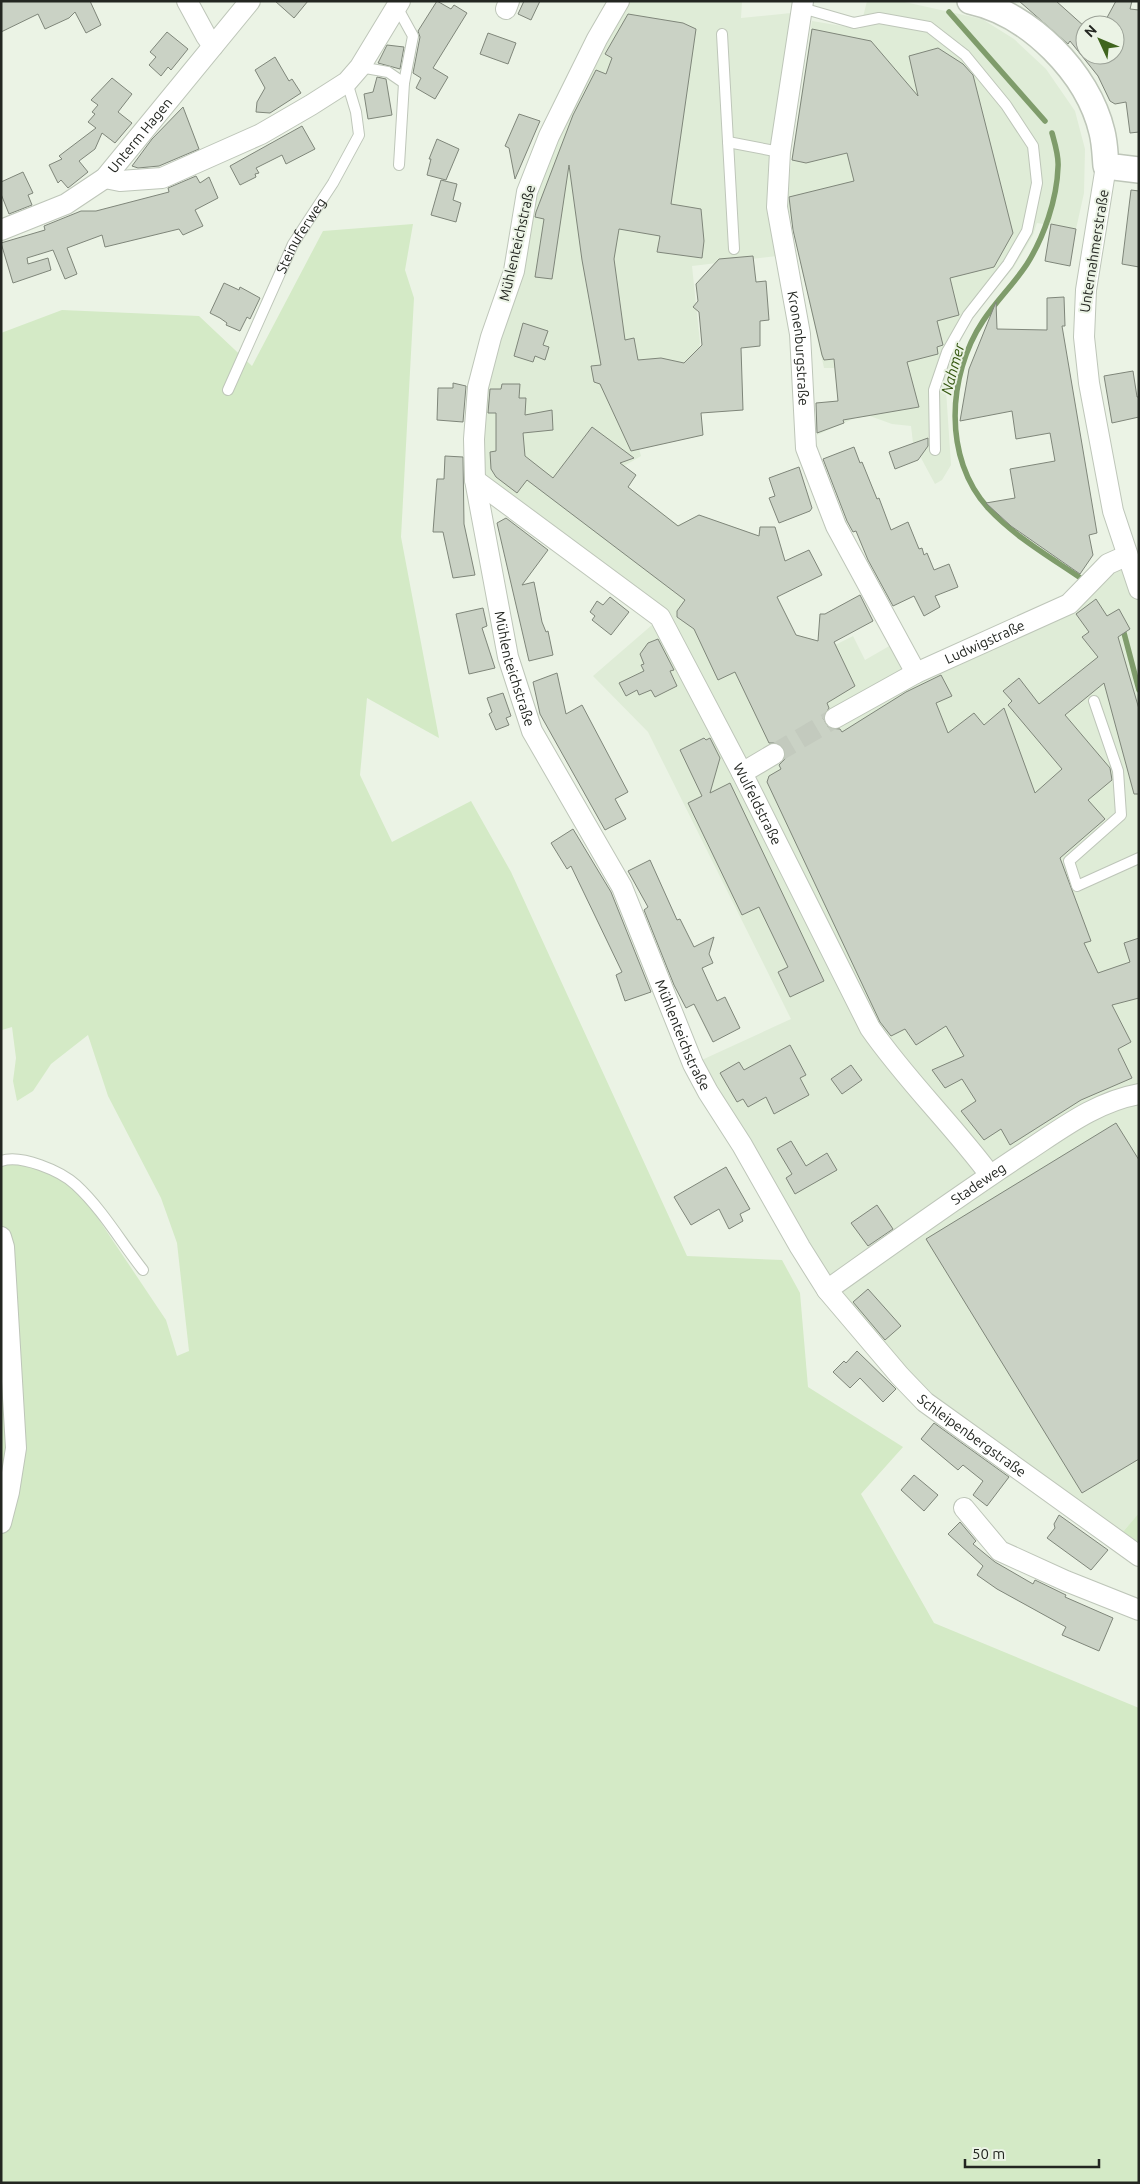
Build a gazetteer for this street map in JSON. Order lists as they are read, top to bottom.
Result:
{
  "streets": {
    "street": [
      "Unterm Hagen",
      "Mühlenteichstraße",
      "Unternahmerstraße",
      "Kronenburgstraße",
      "Ludwigstraße",
      "Wulfeldstraße",
      "Stadeweg",
      "Schleipenbergstraße"
    ],
    "lane": ["Steinuferweg"]
  },
  "crossings": [
    ["Mühlenteichstraße", "Wulfeldstraße"],
    ["Mühlenteichstraße", "Stadeweg"],
    ["Mühlenteichstraße", "Schleipenbergstraße"],
    ["Unternahmerstraße", "Ludwigstraße"],
    ["Kronenburgstraße", "Ludwigstraße"],
    ["Wulfeldstraße", "Stadeweg"],
    ["Stadeweg", "Schleipenbergstraße"]
  ],
  "water": ["Nahmer"],
  "scale_bar": "50 m",
  "north": "top left"
}
